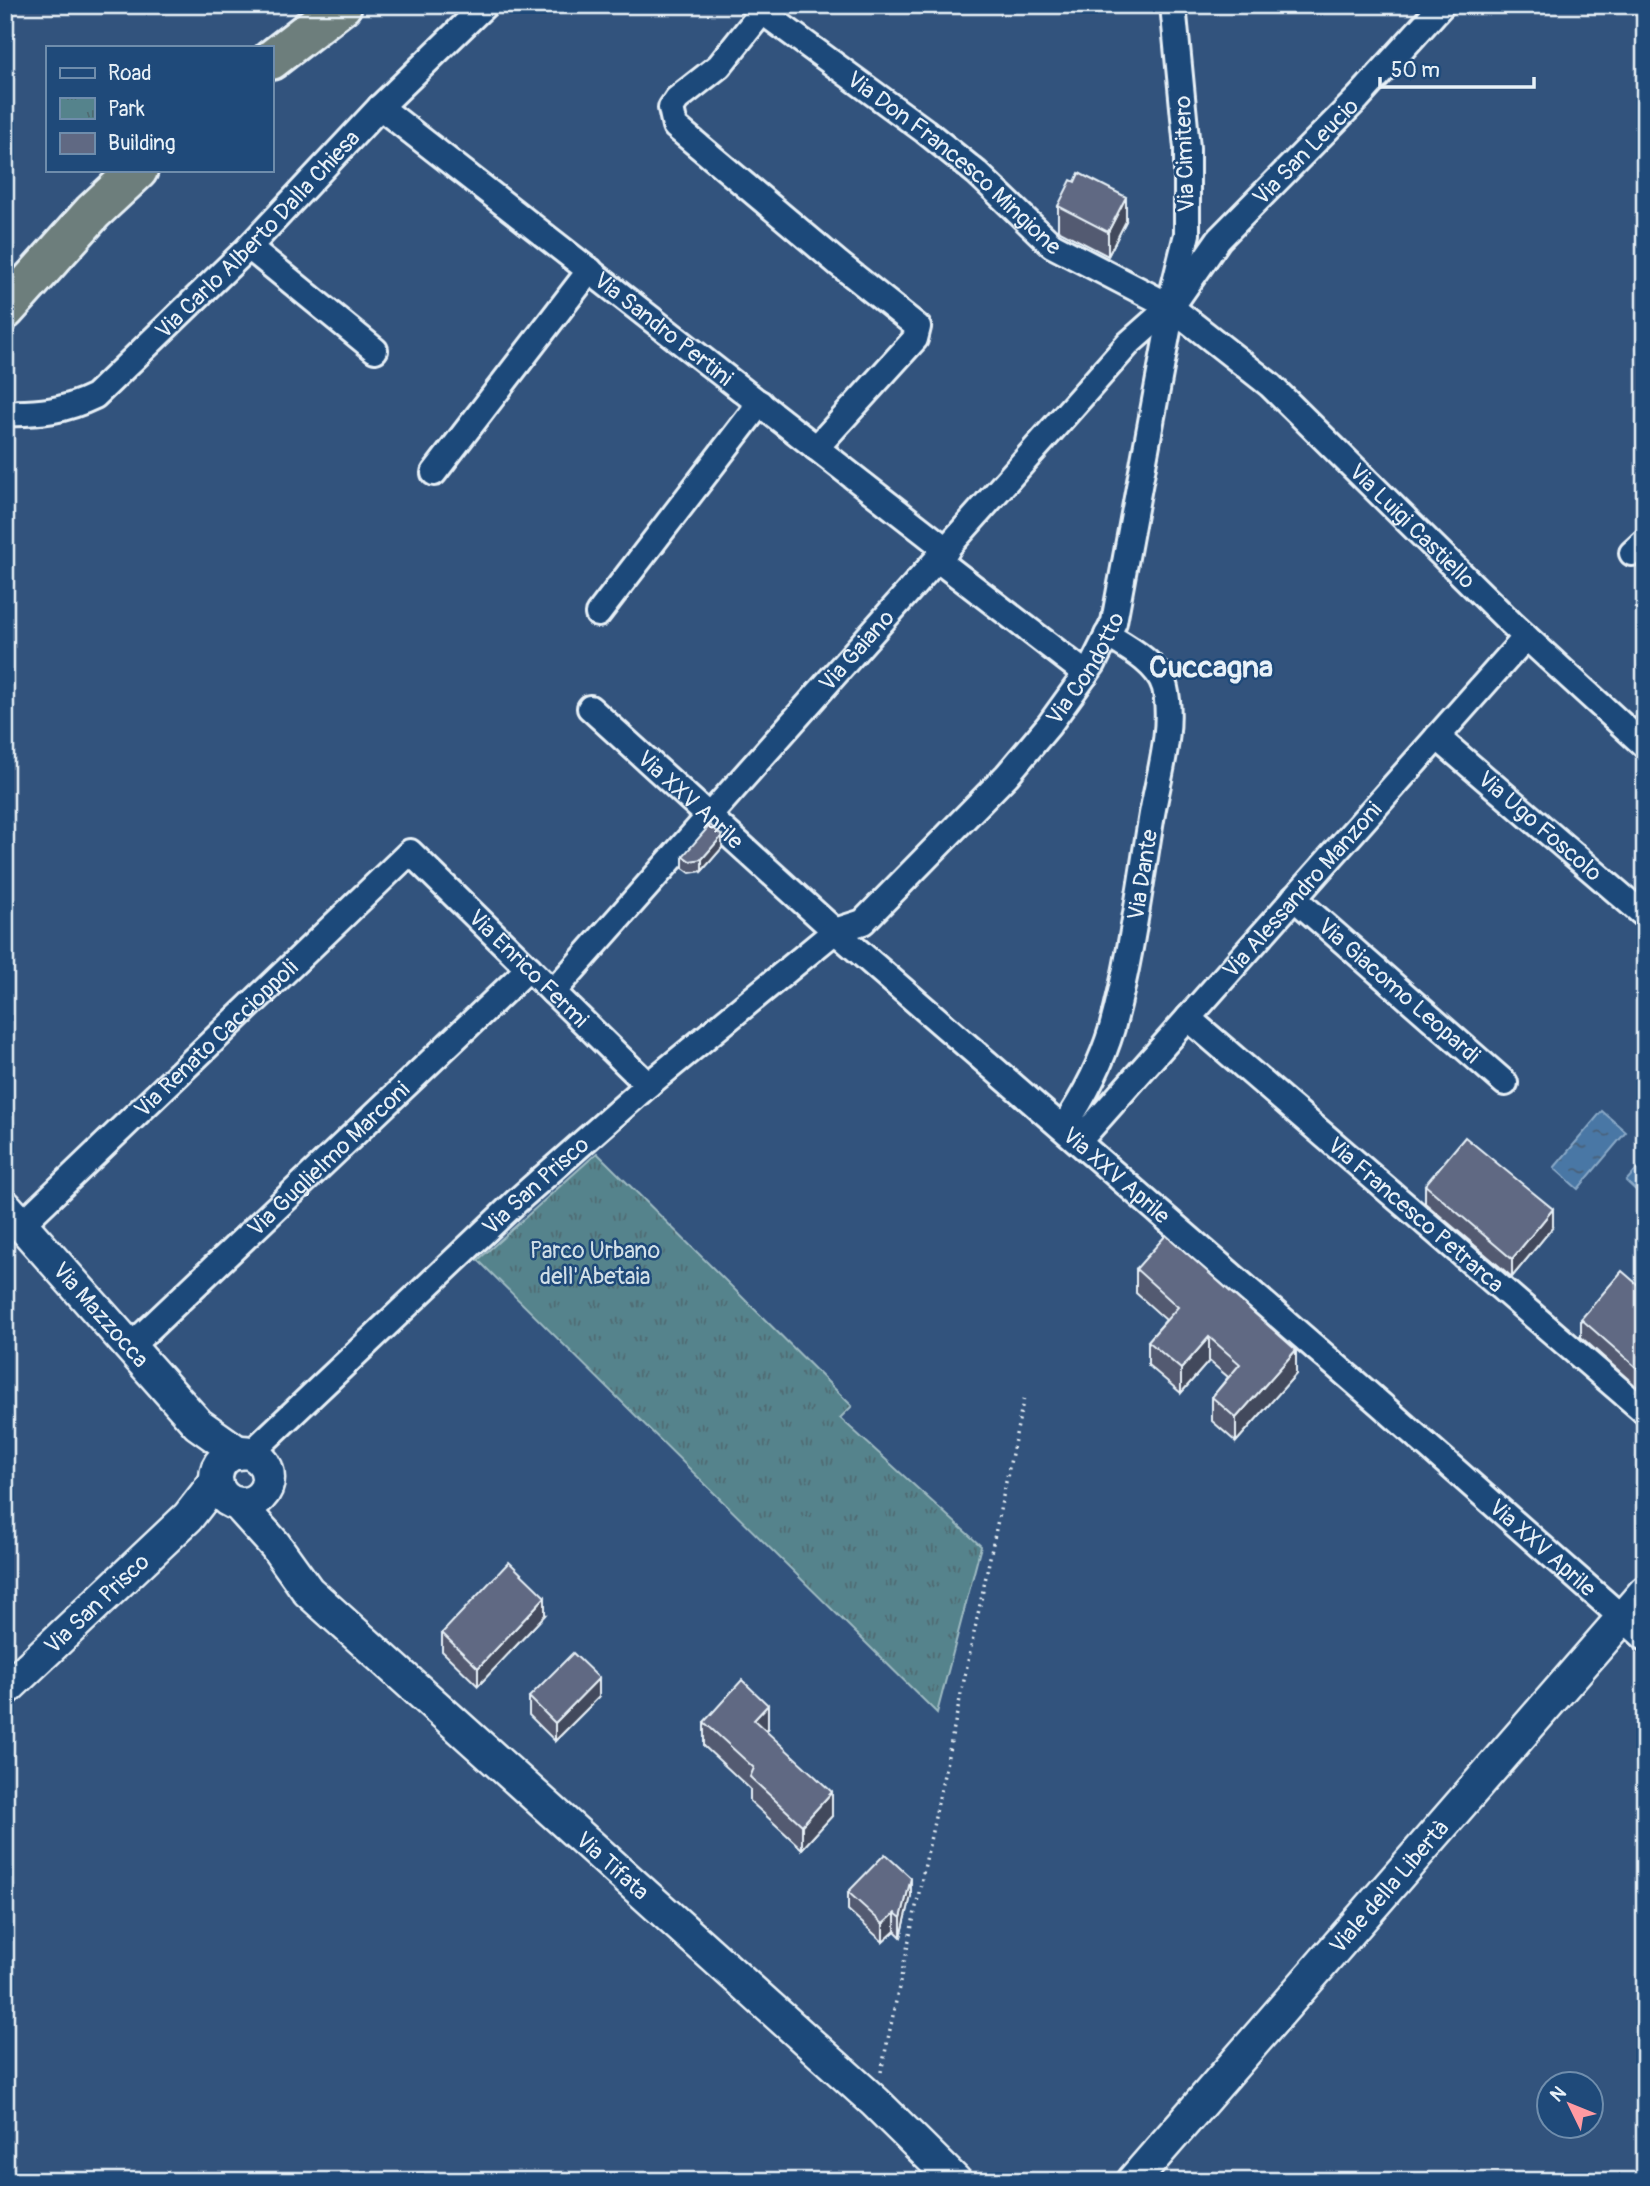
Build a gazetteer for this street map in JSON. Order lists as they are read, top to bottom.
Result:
{
  "streets": {
    "street": [
      "Via San Leucio",
      "Via Cimitero",
      "Via Don Francesco Mingione",
      "Via Carlo Alberto Dalla Chiesa",
      "Via Sandro Pertini",
      "Via Luigi Castiello",
      "Via Gaiano",
      "Via Condotto",
      "Via XXV Aprile",
      "Via Ugo Foscolo",
      "Via Dante",
      "Via Alessandro Manzoni",
      "Via Enrico Fermi",
      "Via Giacomo Leopardi",
      "Via Renato Caccioppoli",
      "Via Guglielmo Marconi",
      "Via San Prisco",
      "Via Francesco Petrarca",
      "Via Mazzocca",
      "Via Tifata",
      "Viale della Libertà"
    ]
  },
  "crossings": [
    ["Via San Leucio", "Via Cimitero"],
    ["Via San Leucio", "Via Don Francesco Mingione"],
    ["Via San Leucio", "Via Luigi Castiello"],
    ["Via San Leucio", "Via Gaiano"],
    ["Via San Leucio", "Via Condotto"],
    ["Via Cimitero", "Via Don Francesco Mingione"],
    ["Via Cimitero", "Via Luigi Castiello"],
    ["Via Cimitero", "Via Gaiano"],
    ["Via Cimitero", "Via Condotto"],
    ["Via Don Francesco Mingione", "Via Luigi Castiello"],
    ["Via Don Francesco Mingione", "Via Gaiano"],
    ["Via Don Francesco Mingione", "Via Condotto"],
    ["Via Carlo Alberto Dalla Chiesa", "Via Sandro Pertini"],
    ["Via Sandro Pertini", "Via Gaiano"],
    ["Via Sandro Pertini", "Via Condotto"],
    ["Via Luigi Castiello", "Via Gaiano"],
    ["Via Luigi Castiello", "Via Condotto"],
    ["Via Luigi Castiello", "Via Alessandro Manzoni"],
    ["Via Gaiano", "Via Condotto"],
    ["Via Gaiano", "Via XXV Aprile"],
    ["Via Gaiano", "Via Enrico Fermi"],
    ["Via Condotto", "Via XXV Aprile"],
    ["Via Condotto", "Via Dante"],
    ["Via Condotto", "Via San Prisco"],
    ["Via XXV Aprile", "Via Dante"],
    ["Via XXV Aprile", "Via Alessandro Manzoni"],
    ["Via XXV Aprile", "Via San Prisco"],
    ["Via XXV Aprile", "Viale della Libertà"],
    ["Via Ugo Foscolo", "Via Alessandro Manzoni"],
    ["Via Dante", "Via Alessandro Manzoni"],
    ["Via Alessandro Manzoni", "Via Giacomo Leopardi"],
    ["Via Alessandro Manzoni", "Via Francesco Petrarca"],
    ["Via Enrico Fermi", "Via Renato Caccioppoli"],
    ["Via Enrico Fermi", "Via Guglielmo Marconi"],
    ["Via Enrico Fermi", "Via San Prisco"],
    ["Via Renato Caccioppoli", "Via Mazzocca"],
    ["Via Guglielmo Marconi", "Via Mazzocca"],
    ["Via San Prisco", "Via Mazzocca"],
    ["Via San Prisco", "Via Tifata"],
    ["Via Mazzocca", "Via Tifata"]
  ],
  "districts": ["Cuccagna"],
  "parks": ["Parco Urbano dell'Abetaia"],
  "legend": ["Road", "Park", "Building"],
  "scale_bar": "50 m",
  "north": "top left"
}
